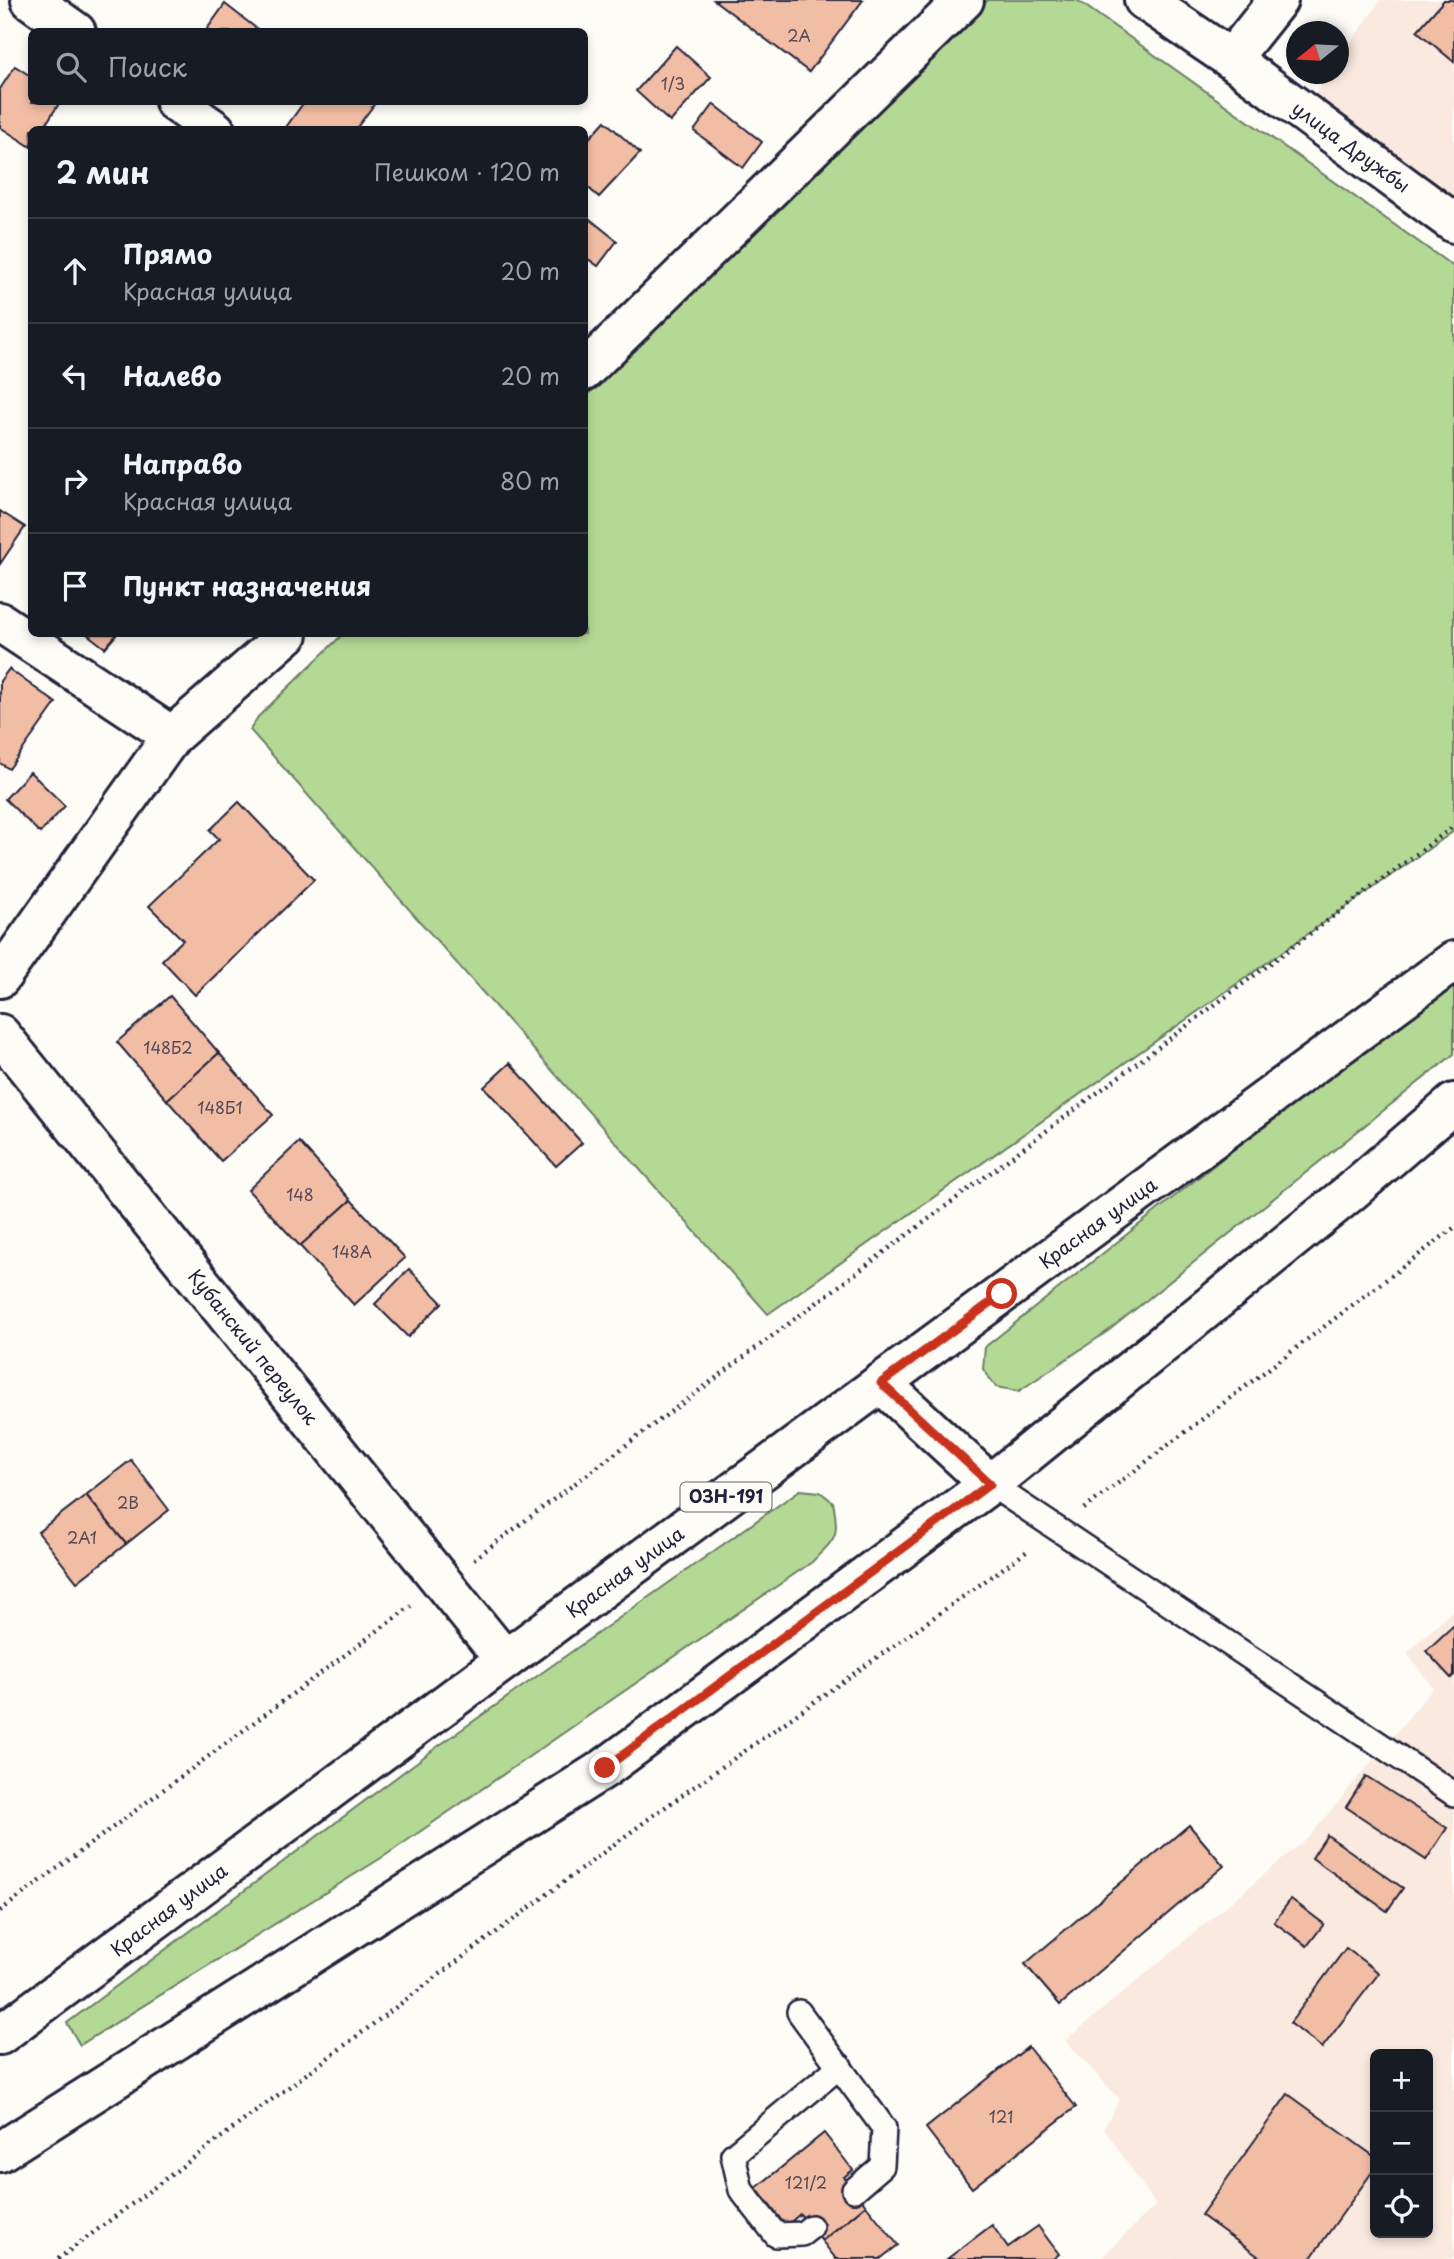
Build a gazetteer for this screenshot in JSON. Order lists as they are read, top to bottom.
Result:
{
  "streets": {
    "main road": [
      "улица Дружбы",
      "Красная улица",
      "Кубанский переулок",
      "03Н-191"
    ]
  },
  "crossings": [
    ["Красная улица", "Кубанский переулок"]
  ],
  "house_numbers": [
    "2А",
    "1/3",
    "148Б2",
    "148Б1",
    "148",
    "148А",
    "2В",
    "2А1",
    "121",
    "121/2"
  ],
  "north": "left",
  "page": {
    "search": "Поиск",
    "heading": ["2 мин", "Пешком · 120 m"],
    "list": [
      ["Прямо", "Красная улица", "20 m"],
      ["Налево", "20 m"],
      ["Направо", "Красная улица", "80 m"],
      "Пункт назначения"
    ],
    "map_buttons": ["+", "−"]
  }
}
